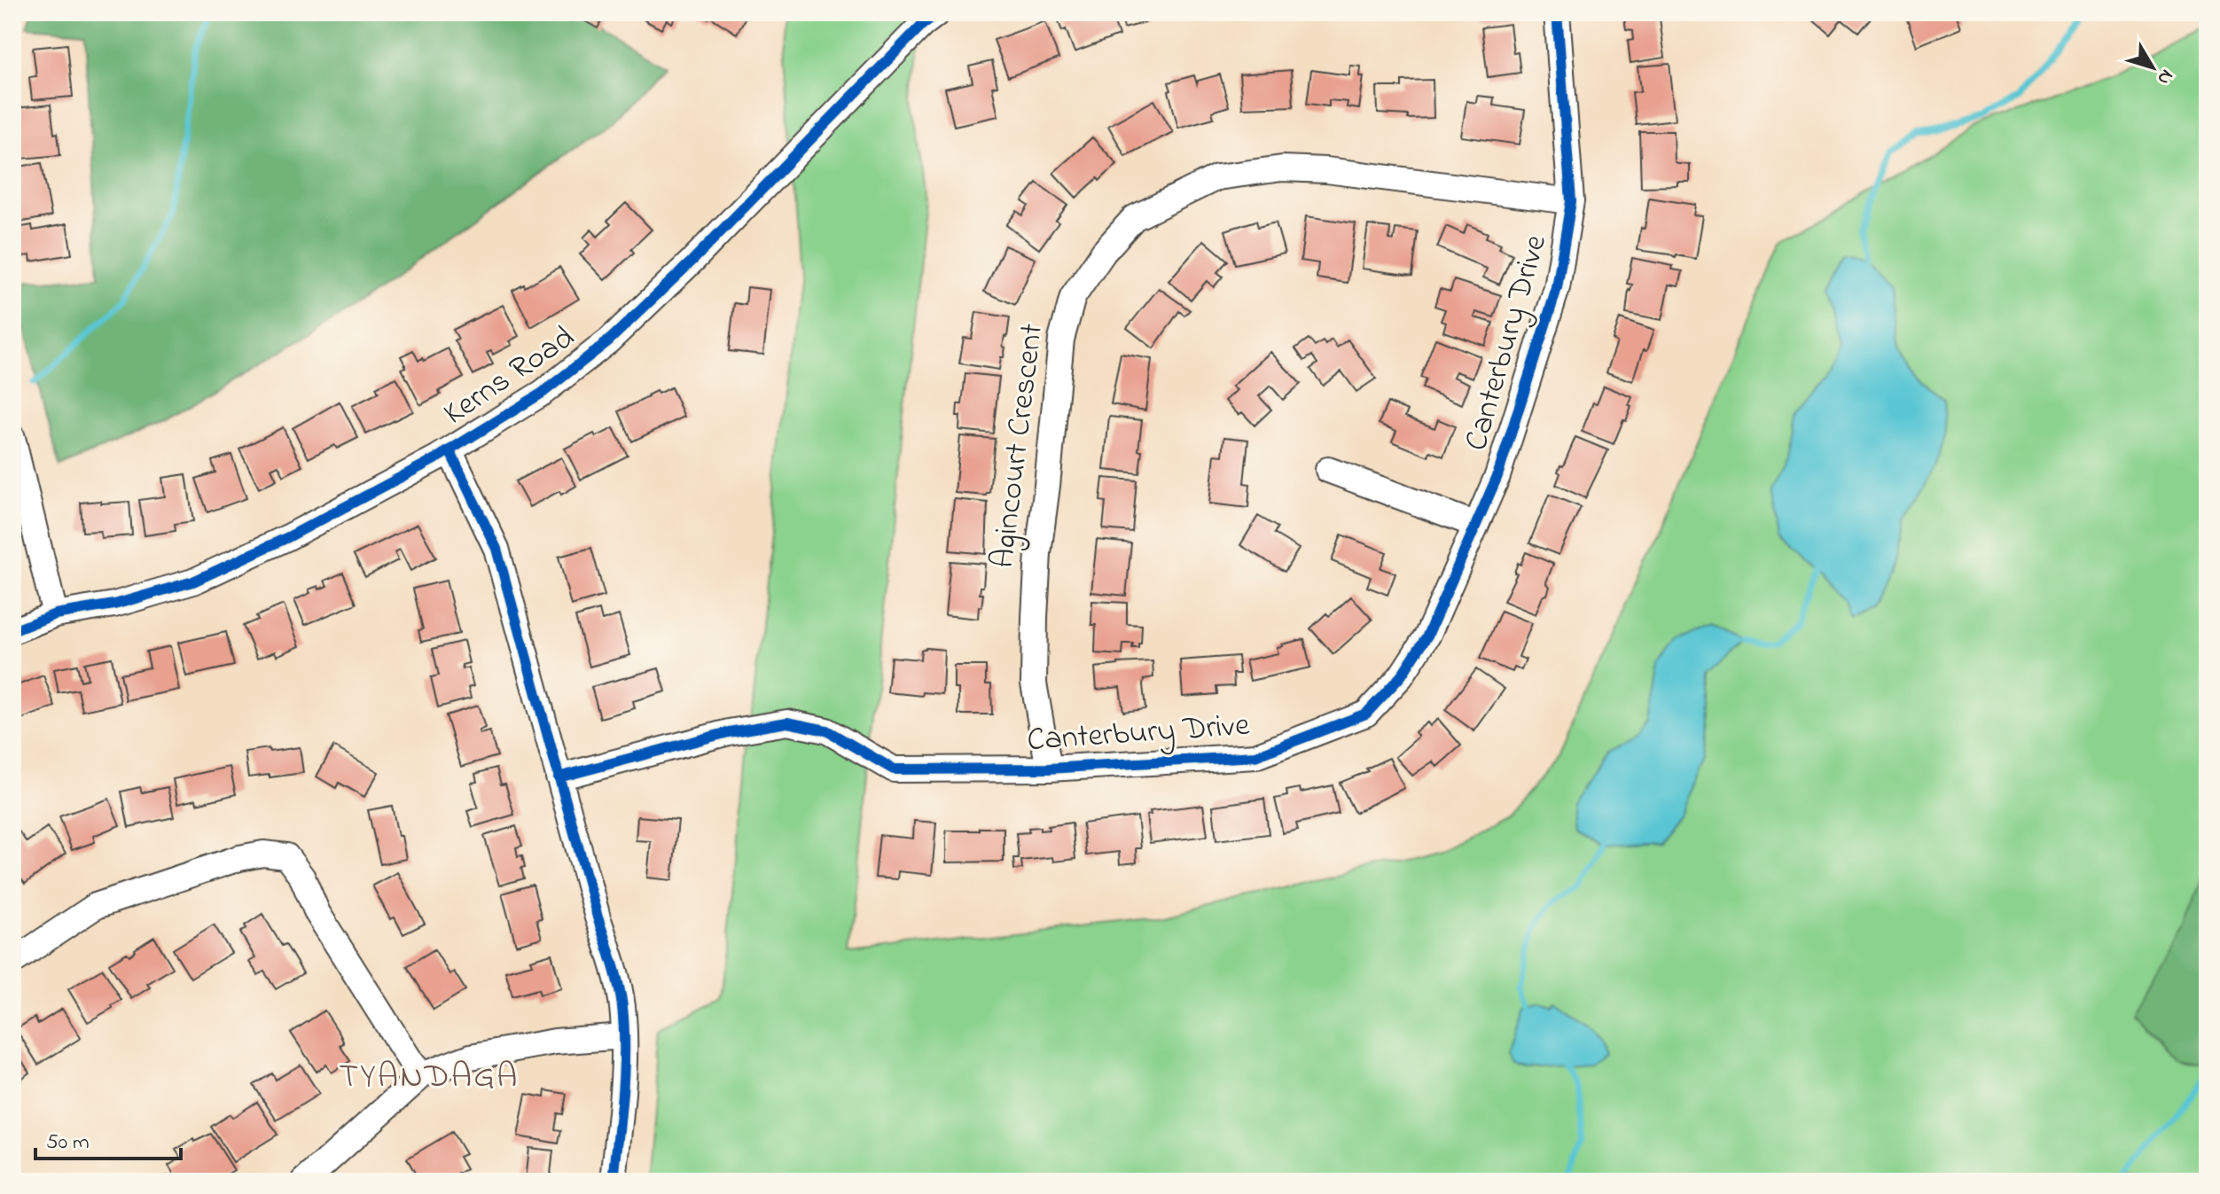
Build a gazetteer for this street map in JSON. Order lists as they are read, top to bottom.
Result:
{
  "streets": {
    "street": ["Canterbury Drive", "Kerns Road", "Agincourt Crescent"]
  },
  "crossings": [
    ["Canterbury Drive", "Agincourt Crescent"]
  ],
  "districts": ["TYANDAGA"],
  "scale_bar": "50 m",
  "north": "bottom right"
}
